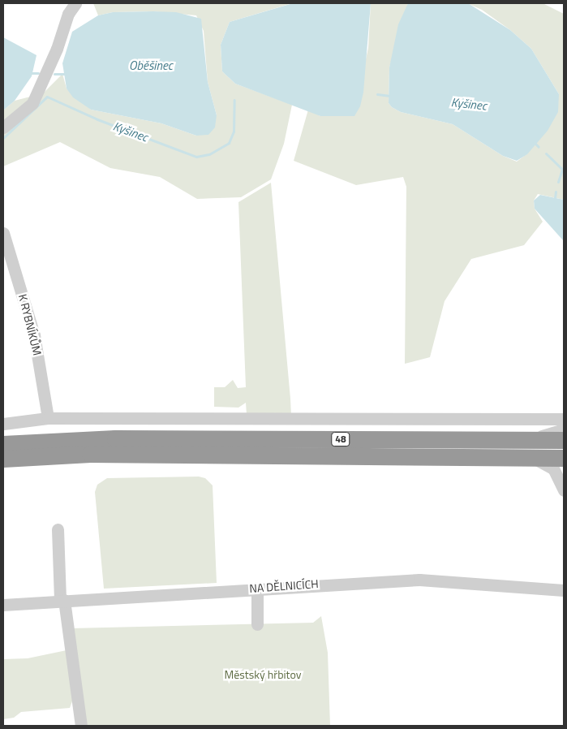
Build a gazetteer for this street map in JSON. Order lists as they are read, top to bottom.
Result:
{
  "streets": {
    "highway": ["48"],
    "street": ["K RYBNÍKŮM", "NA DĚLNICÍCH"]
  },
  "water": ["Oběšinec", "Kyšinec"],
  "parks": ["Městský hřbitov"]
}
